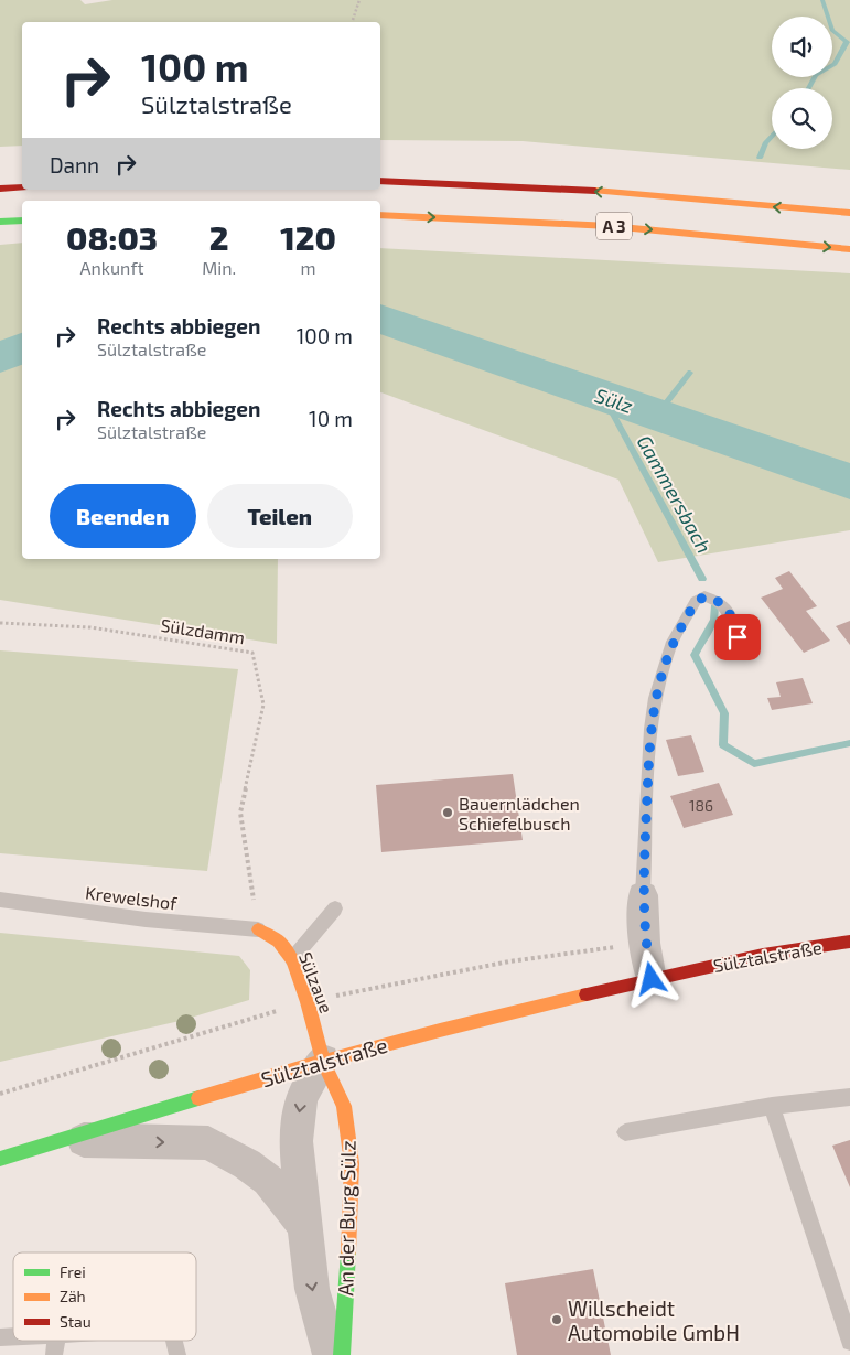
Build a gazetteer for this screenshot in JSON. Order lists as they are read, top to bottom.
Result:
{
  "streets": {
    "main road": [
      "A 3",
      "Sülztalstraße",
      "Sülzaue",
      "An der Burg Sülz"
    ],
    "lane": ["Krewelshof"],
    "path": ["Sülzdamm"]
  },
  "crossings": [
    ["Sülzdamm", "Krewelshof"],
    ["Sülzdamm", "Sülzaue"],
    ["Krewelshof", "Sülzaue"],
    ["Sülztalstraße", "Sülzaue"],
    ["Sülztalstraße", "An der Burg Sülz"],
    ["Sülzaue", "An der Burg Sülz"]
  ],
  "one_way": ["An der Burg Sülz"],
  "water": ["Sülz", "Gammersbach"],
  "places": ["Bauernlädchen Schiefelbusch", "Willscheidt Automobile GmbH"],
  "house_numbers": ["186"],
  "legend": ["Frei", "Zäh", "Stau"],
  "page": {
    "turn": ["100 m", "Sülztalstraße"],
    "then": "Dann",
    "eta": [
      "08:03",
      "Ankunft",
      "2",
      "Min.",
      "120",
      "m"
    ],
    "list": [
      {
        "name": "Rechts abbiegen",
        "note": "Sülztalstraße",
        "value": "100 m"
      },
      {
        "name": "Rechts abbiegen",
        "note": "Sülztalstraße",
        "value": "10 m"
      }
    ],
    "buttons": ["Beenden", "Teilen"]
  }
}
